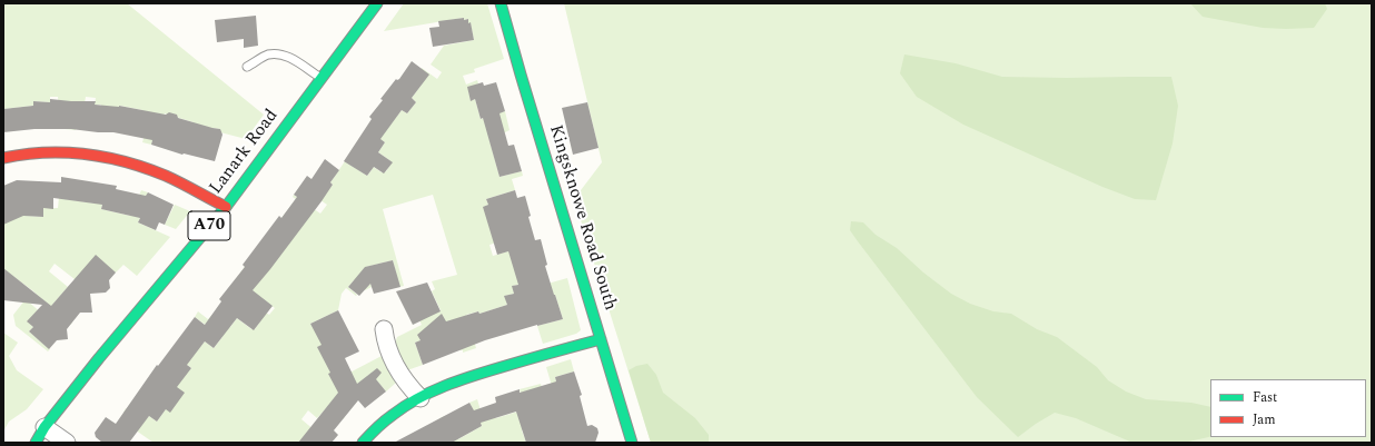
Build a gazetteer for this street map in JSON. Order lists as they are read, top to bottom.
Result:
{
  "streets": {
    "street": ["Lanark Road", "Kingsknowe Road South", "A70"]
  },
  "legend": ["Fast", "Jam"]
}
